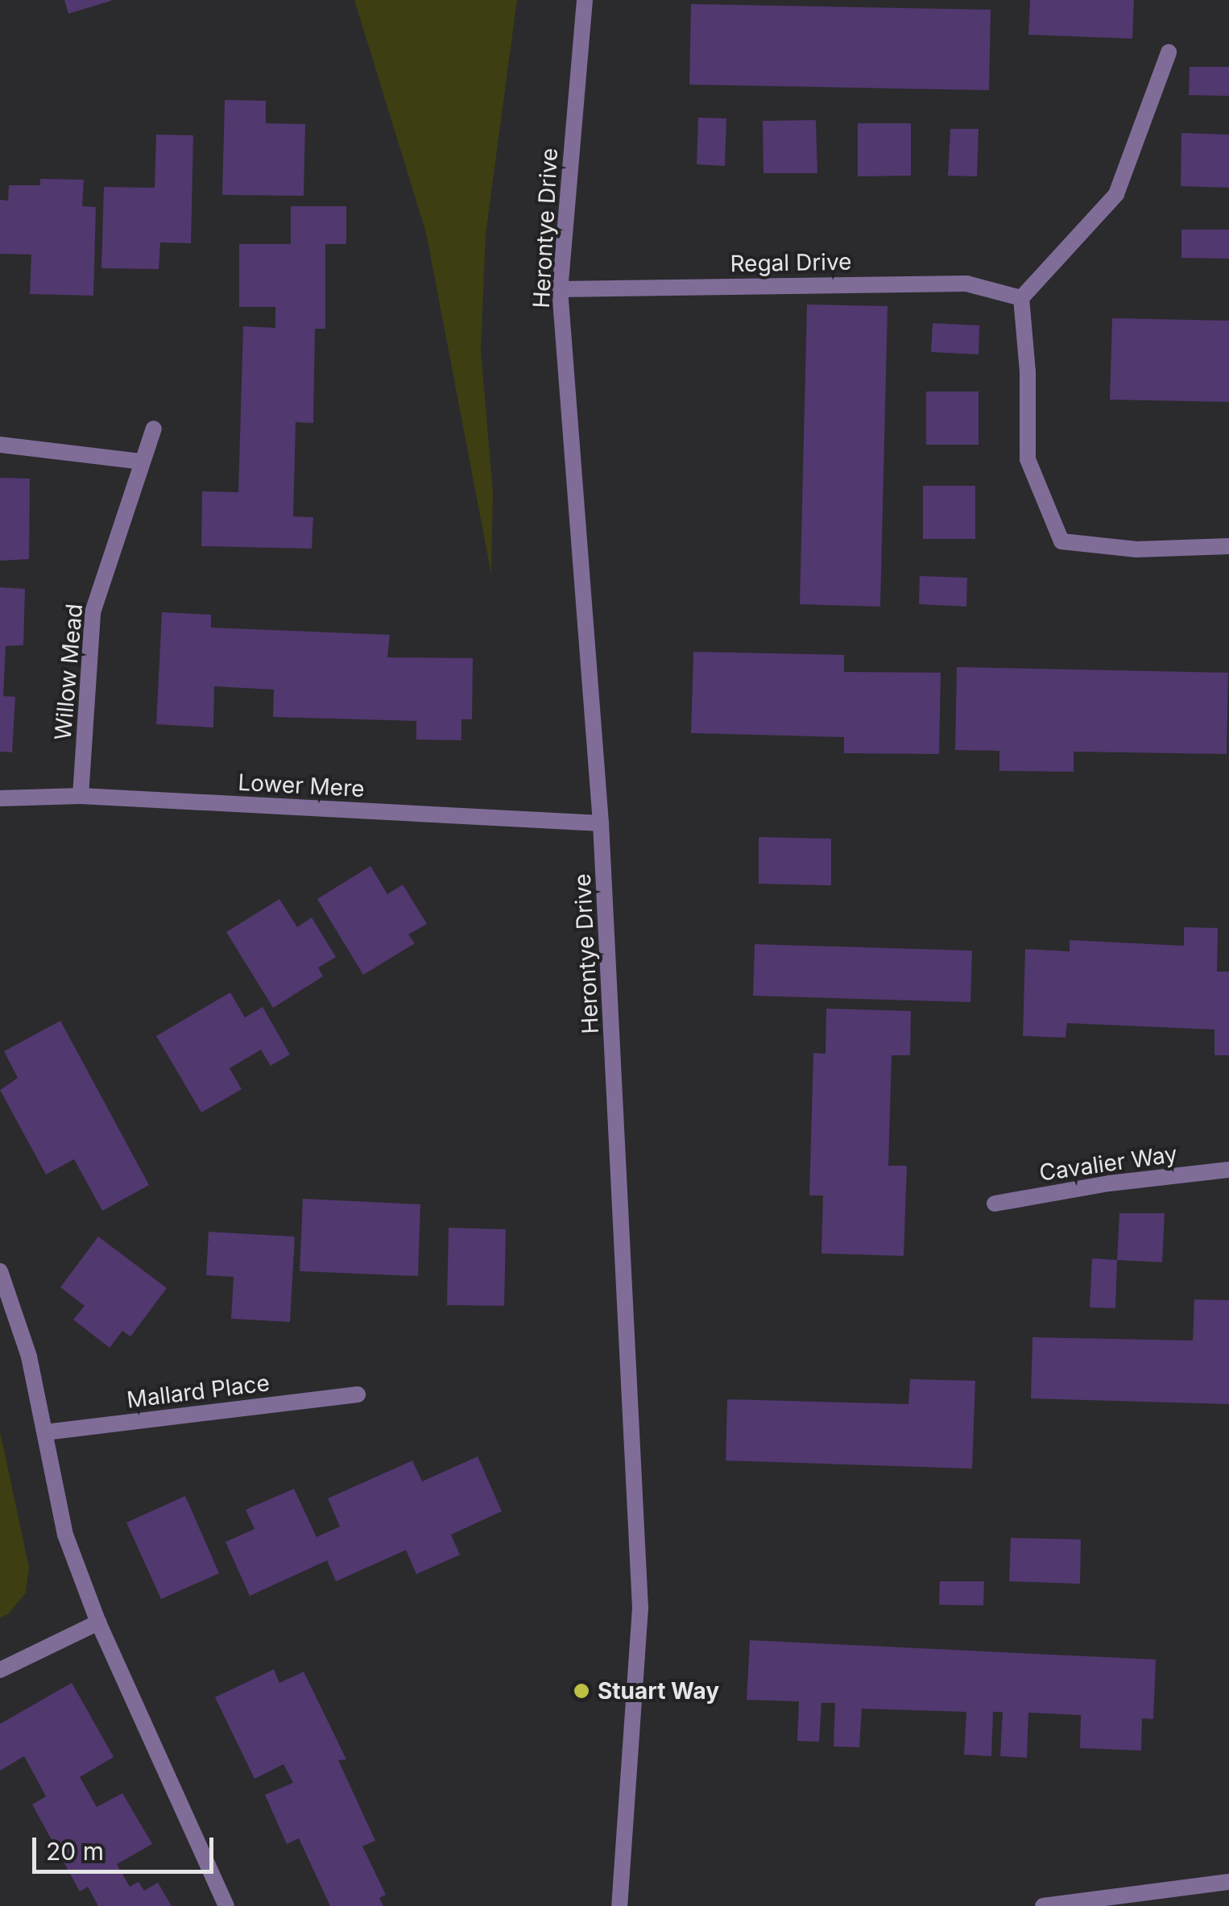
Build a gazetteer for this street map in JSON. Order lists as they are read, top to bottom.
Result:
{
  "streets": {
    "street": [
      "Herontye Drive",
      "Regal Drive",
      "Willow Mead",
      "Lower Mere",
      "Cavalier Way",
      "Mallard Place"
    ]
  },
  "crossings": [
    ["Herontye Drive", "Regal Drive"],
    ["Herontye Drive", "Lower Mere"],
    ["Willow Mead", "Lower Mere"]
  ],
  "places": ["Stuart Way"],
  "scale_bar": "20 m"
}
